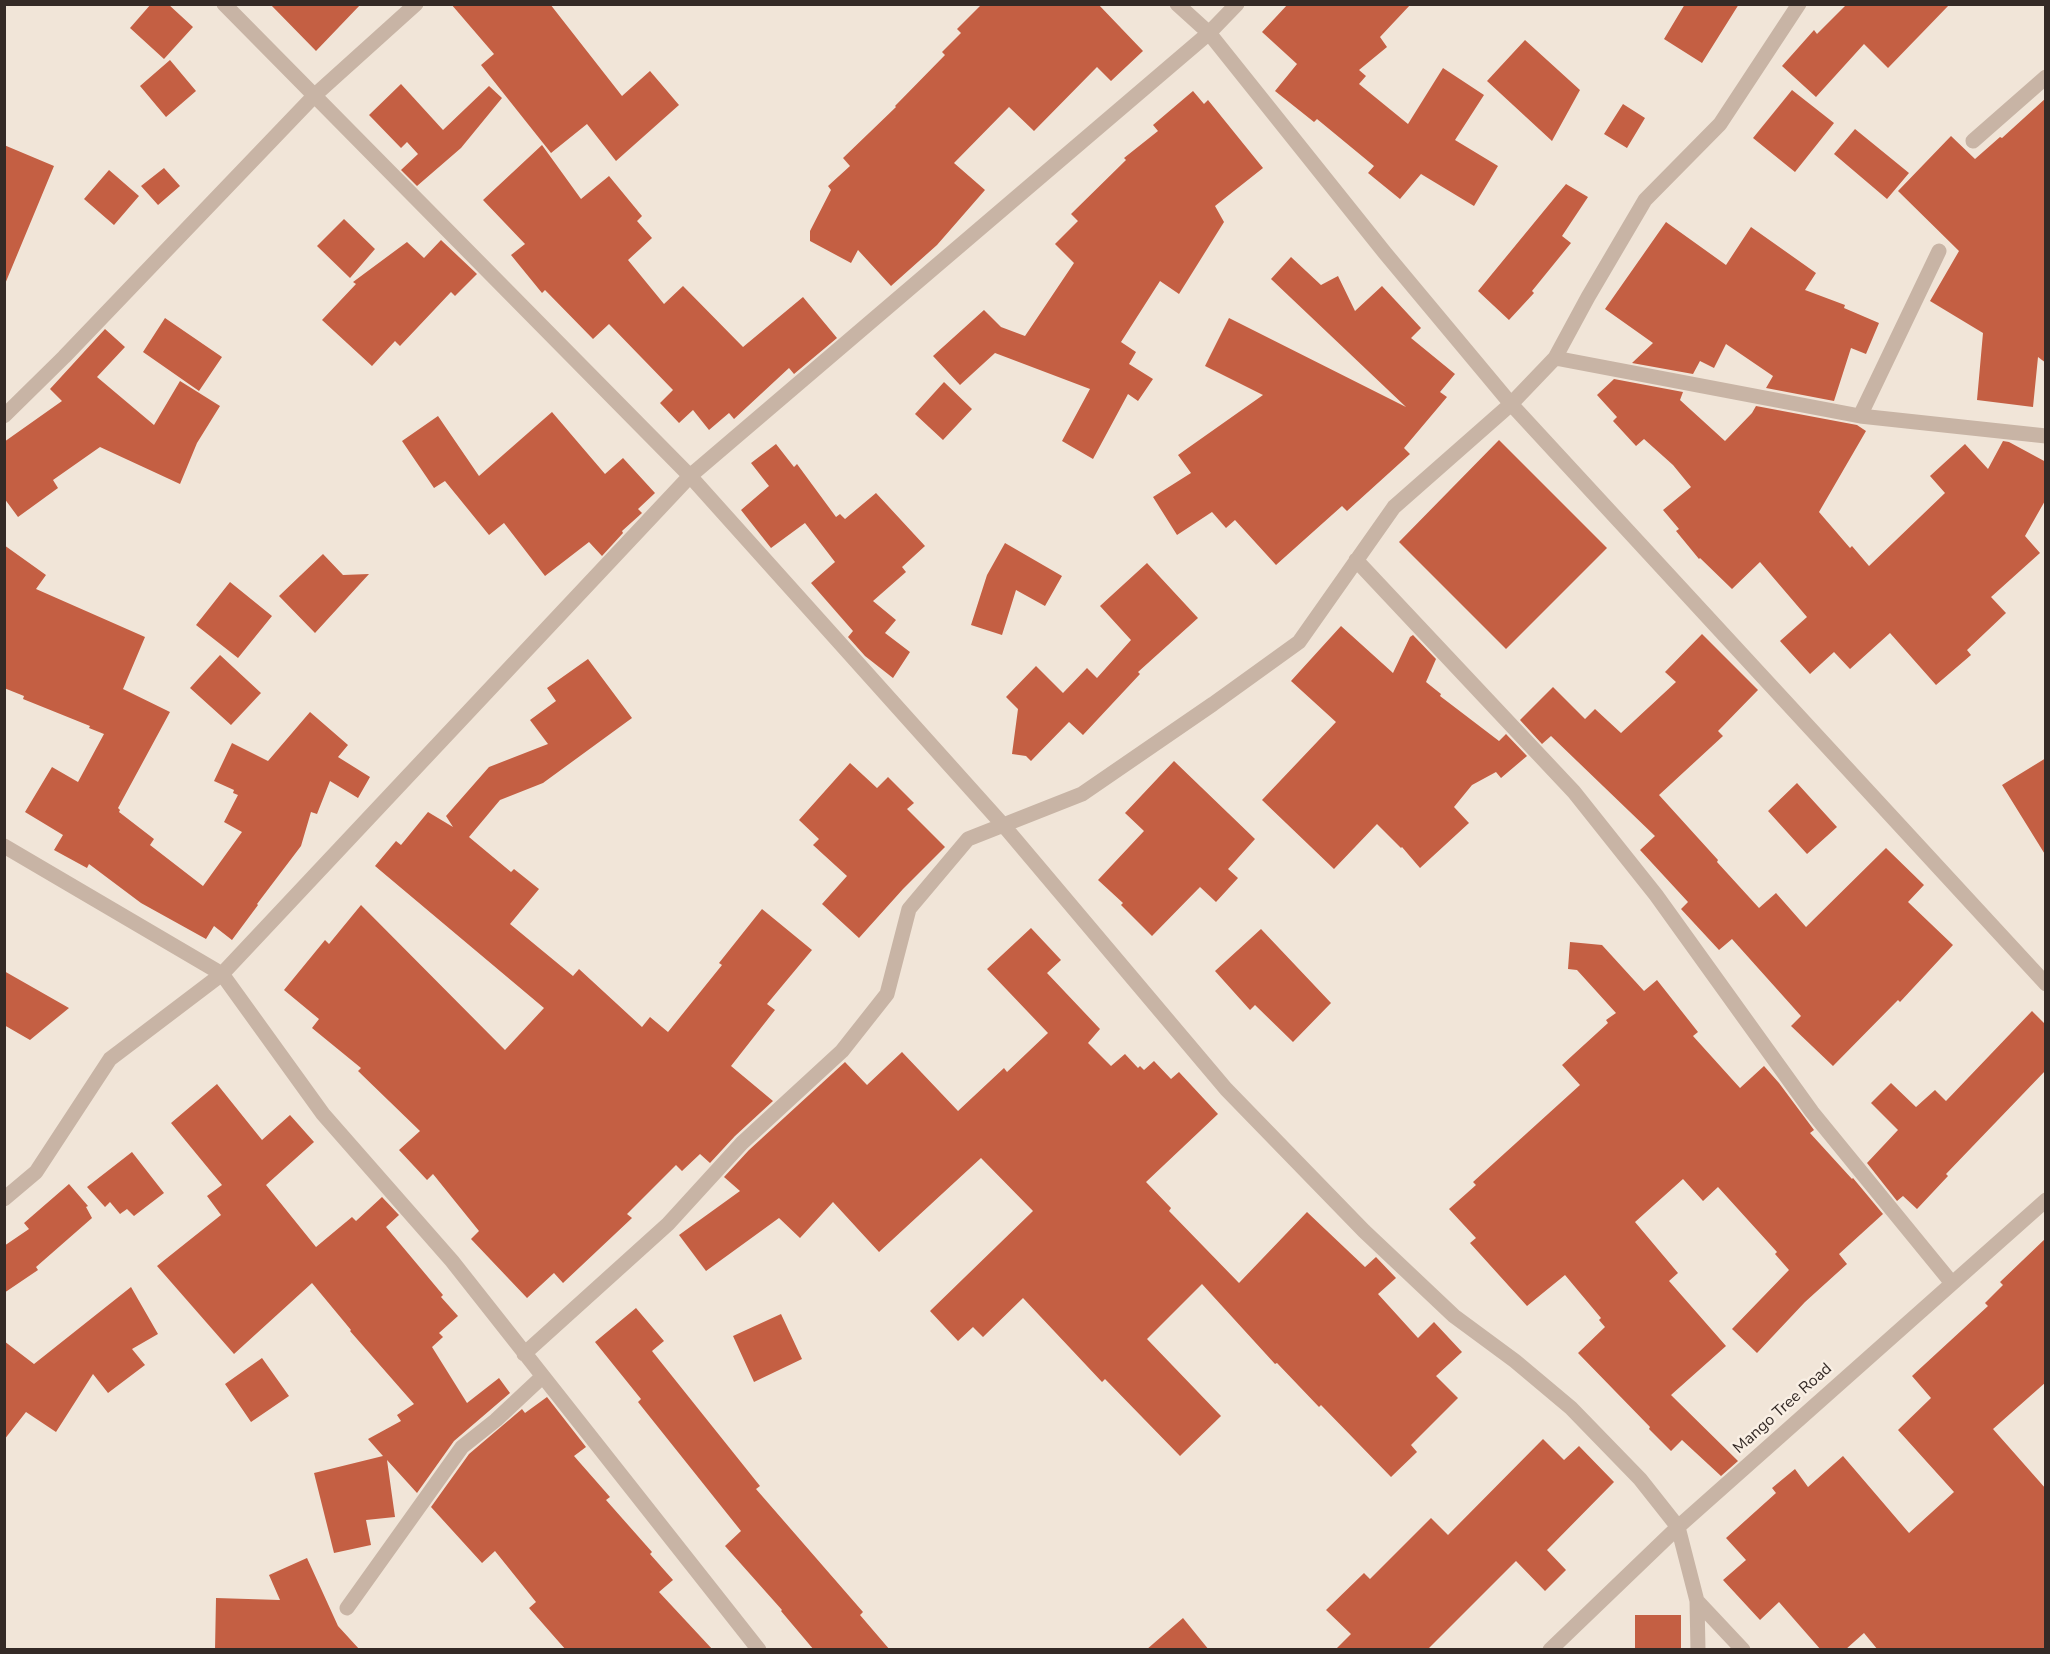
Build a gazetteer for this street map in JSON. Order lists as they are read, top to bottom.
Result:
{
  "streets": {
    "street": ["Mango Tree Road"]
  }
}
